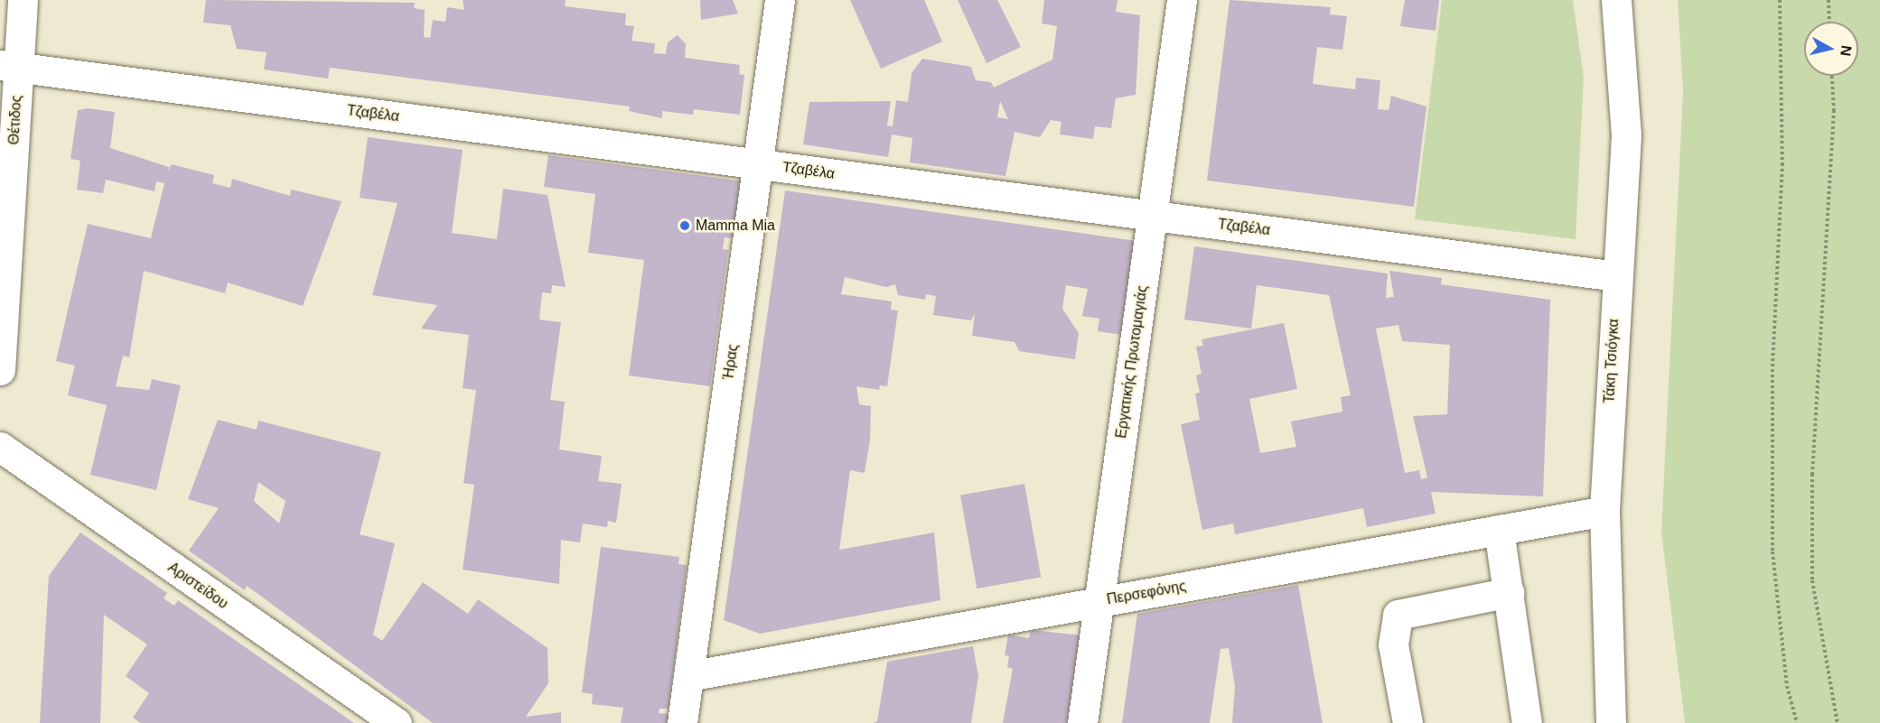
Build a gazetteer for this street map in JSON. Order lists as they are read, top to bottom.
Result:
{
  "streets": {
    "street": [
      "Τζαβέλα",
      "Θέτιδος",
      "Τάκη Τσιόγκα",
      "Ήρας",
      "Εργατικής Πρωτομαγιάς",
      "Αριστείδου",
      "Περσεφόνης"
    ]
  },
  "crossings": [
    ["Τζαβέλα", "Θέτιδος"],
    ["Τζαβέλα", "Τάκη Τσιόγκα"],
    ["Τζαβέλα", "Ήρας"],
    ["Τζαβέλα", "Εργατικής Πρωτομαγιάς"],
    ["Τάκη Τσιόγκα", "Περσεφόνης"],
    ["Ήρας", "Περσεφόνης"],
    ["Εργατικής Πρωτομαγιάς", "Περσεφόνης"]
  ],
  "places": ["Mamma Mia"],
  "north": "right"
}
